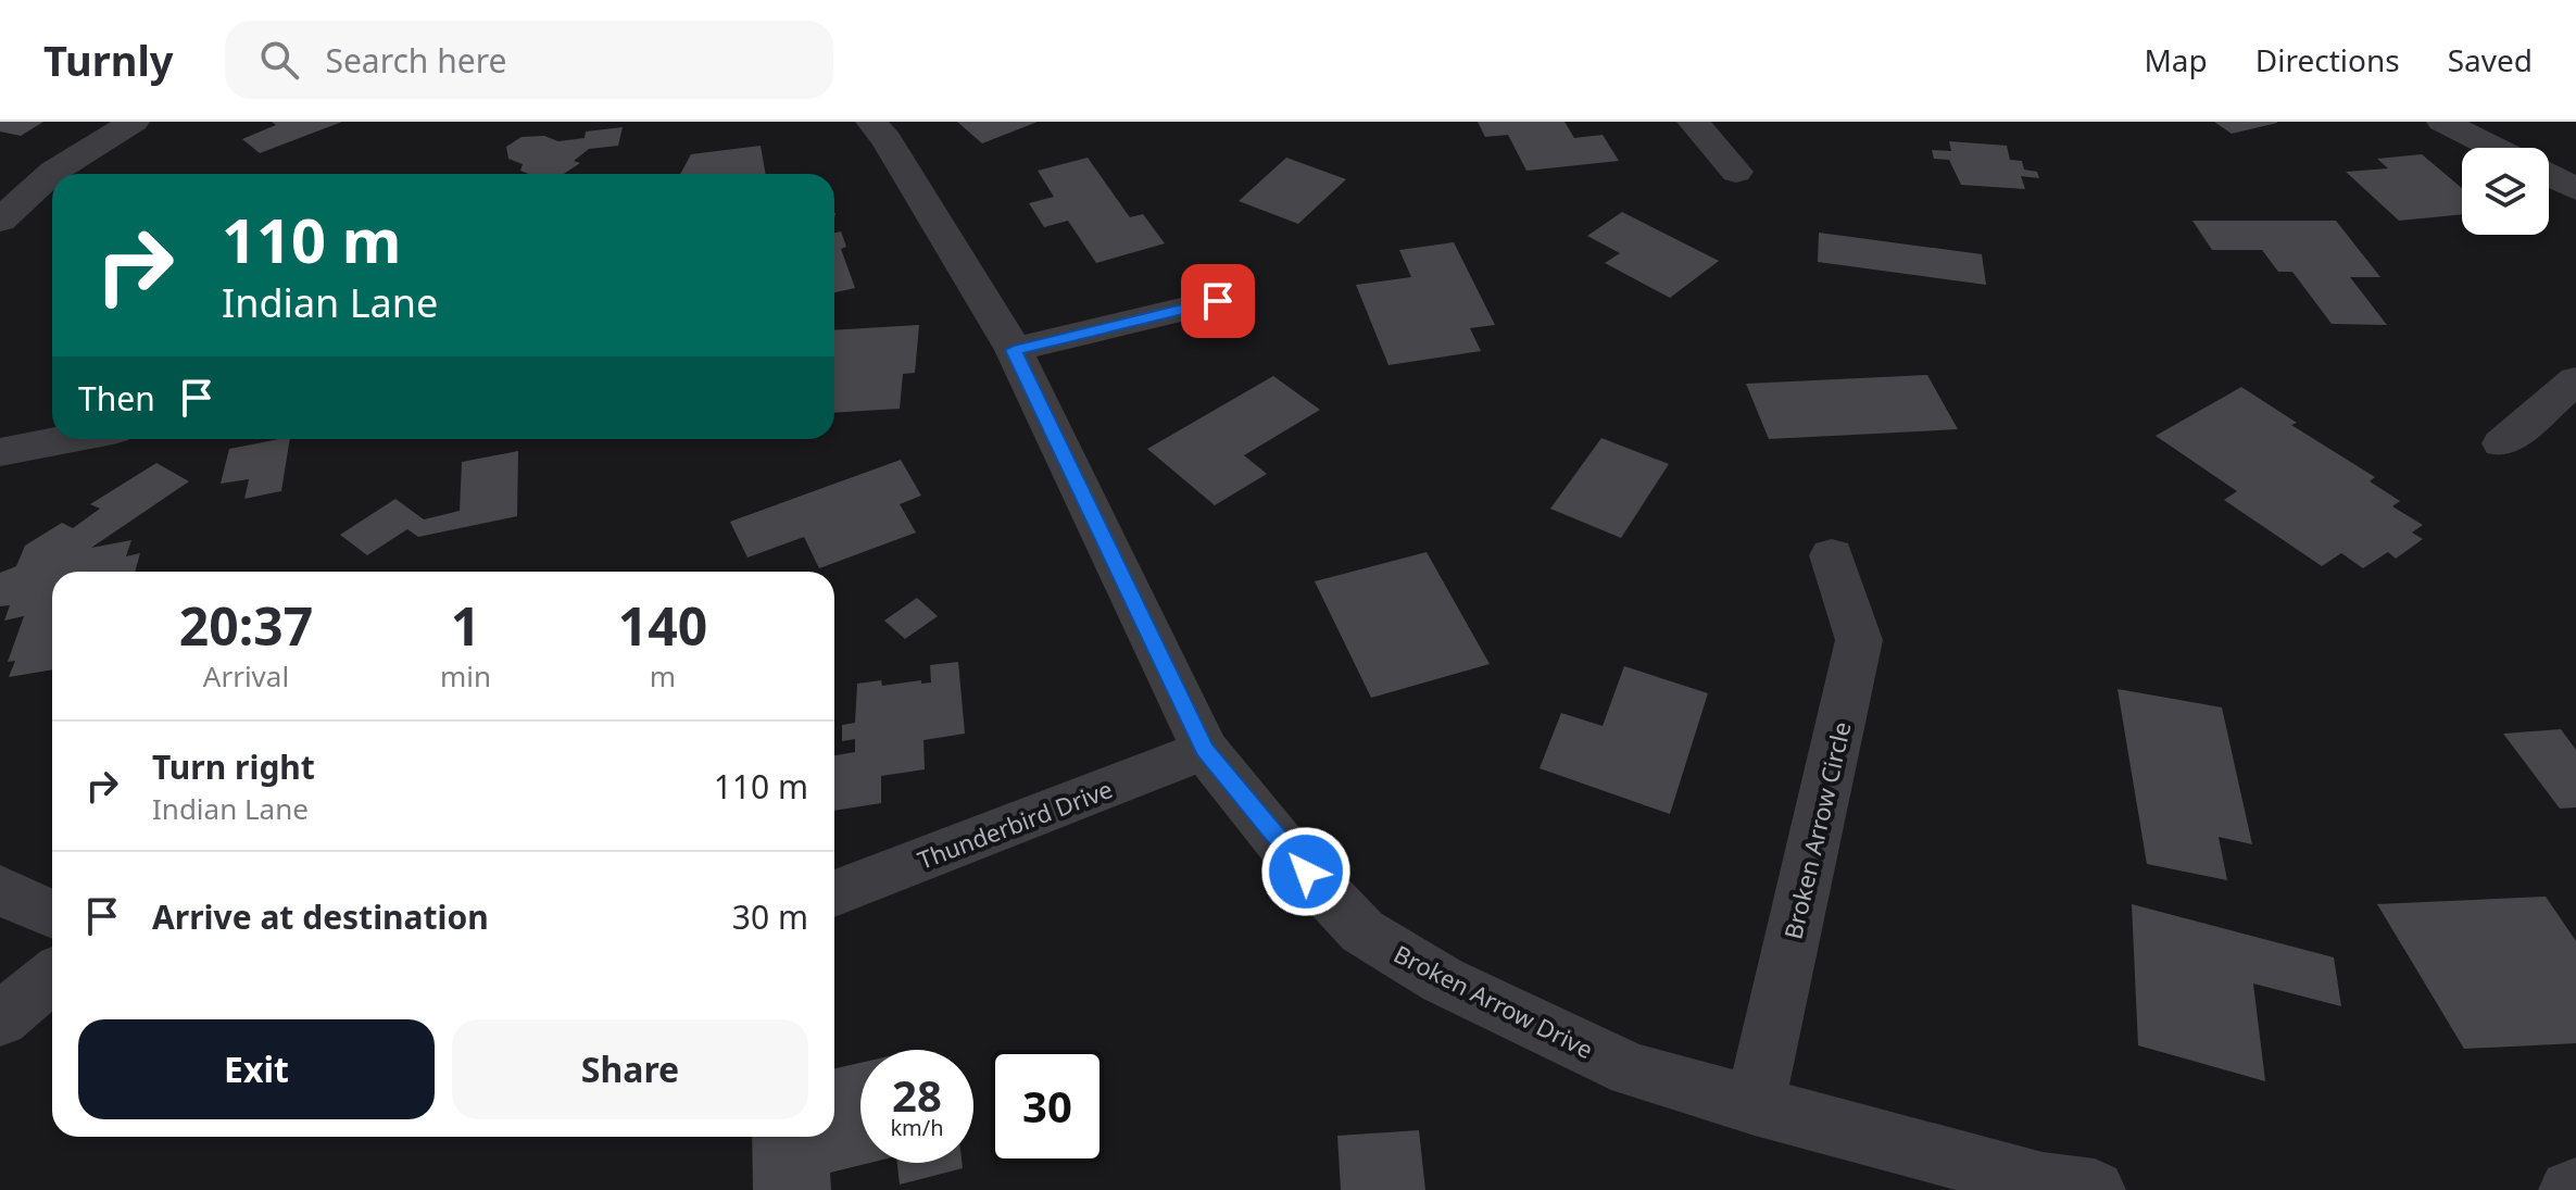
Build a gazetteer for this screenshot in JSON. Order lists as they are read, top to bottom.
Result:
{
  "streets": {
    "street": ["Thunderbird Drive", "Broken Arrow Circle", "Broken Arrow Drive"]
  },
  "crossings": [
    ["Thunderbird Drive", "Broken Arrow Drive"],
    ["Broken Arrow Circle", "Broken Arrow Drive"]
  ],
  "page": {
    "header": "Turnly",
    "search": "Search here",
    "nav": ["Map", "Directions", "Saved"],
    "turn": ["110 m", "Indian Lane"],
    "then": "Then",
    "eta": [
      "20:37",
      "Arrival",
      "1",
      "min",
      "140",
      "m"
    ],
    "list": [
      {
        "name": "Turn right",
        "note": "Indian Lane",
        "value": "110 m"
      },
      {
        "name": "Arrive at destination",
        "value": "30 m"
      }
    ],
    "buttons": ["Exit", "Share"],
    "speed": "28 km/h",
    "limit": "30"
  }
}
